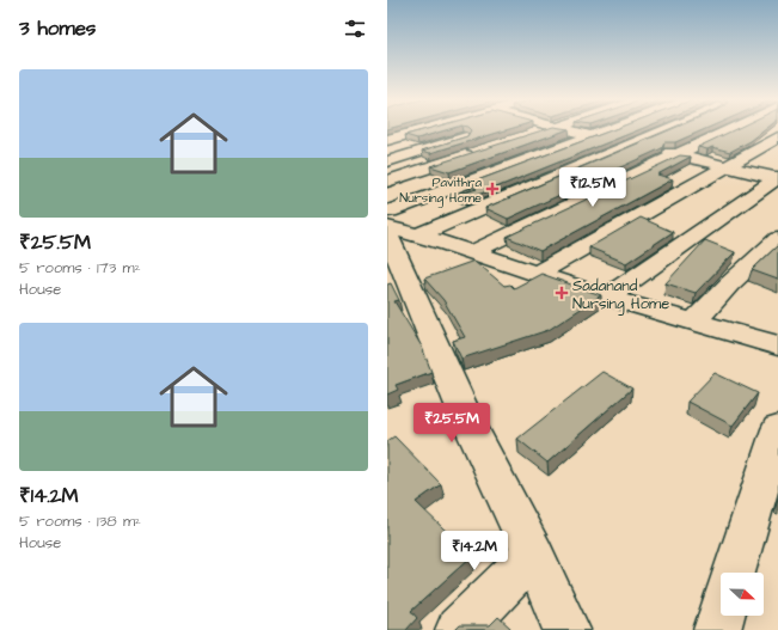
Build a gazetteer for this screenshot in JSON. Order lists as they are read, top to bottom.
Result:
{
  "places": {
    "health": ["Pavithra Nursing Home", "Sadanand Nursing Home"]
  },
  "north": "right",
  "page": {
    "heading": "3 homes",
    "list": [
      {
        "name": "₹25.5M",
        "note": "5 rooms · 173 m² · House"
      },
      {
        "name": "₹14.2M",
        "note": "5 rooms · 138 m² · House"
      }
    ],
    "price": ["₹12.5M", "₹25.5M", "₹14.2M"]
  }
}
